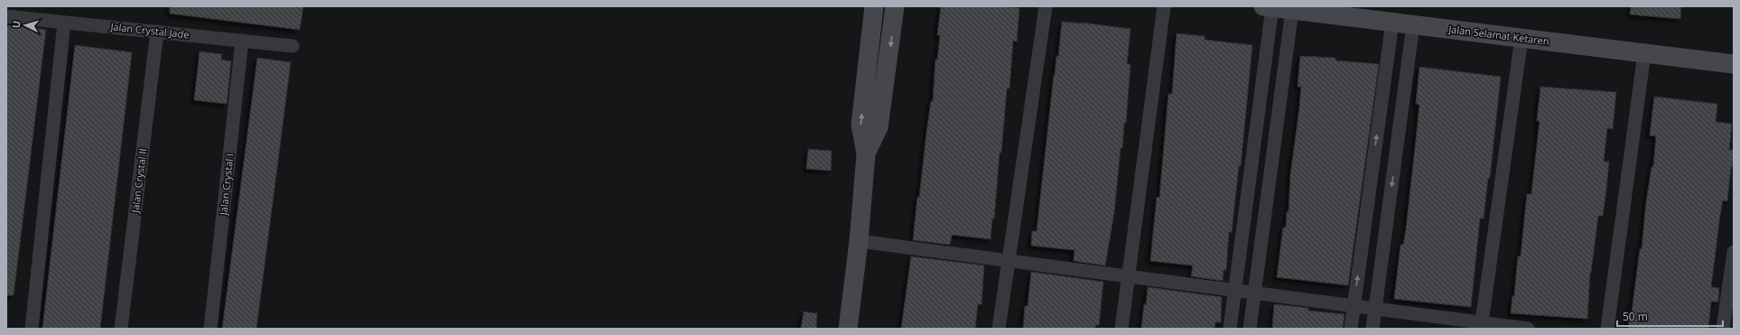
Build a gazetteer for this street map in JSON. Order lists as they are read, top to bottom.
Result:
{
  "streets": {
    "street": [
      "Jalan Crystal Jade",
      "Jalan Selamat Ketaren",
      "Jalan Crystal II",
      "Jalan Crystal I"
    ]
  },
  "crossings": [
    ["Jalan Crystal Jade", "Jalan Crystal II"],
    ["Jalan Crystal Jade", "Jalan Crystal I"]
  ],
  "scale_bar": "50 m",
  "north": "left"
}
